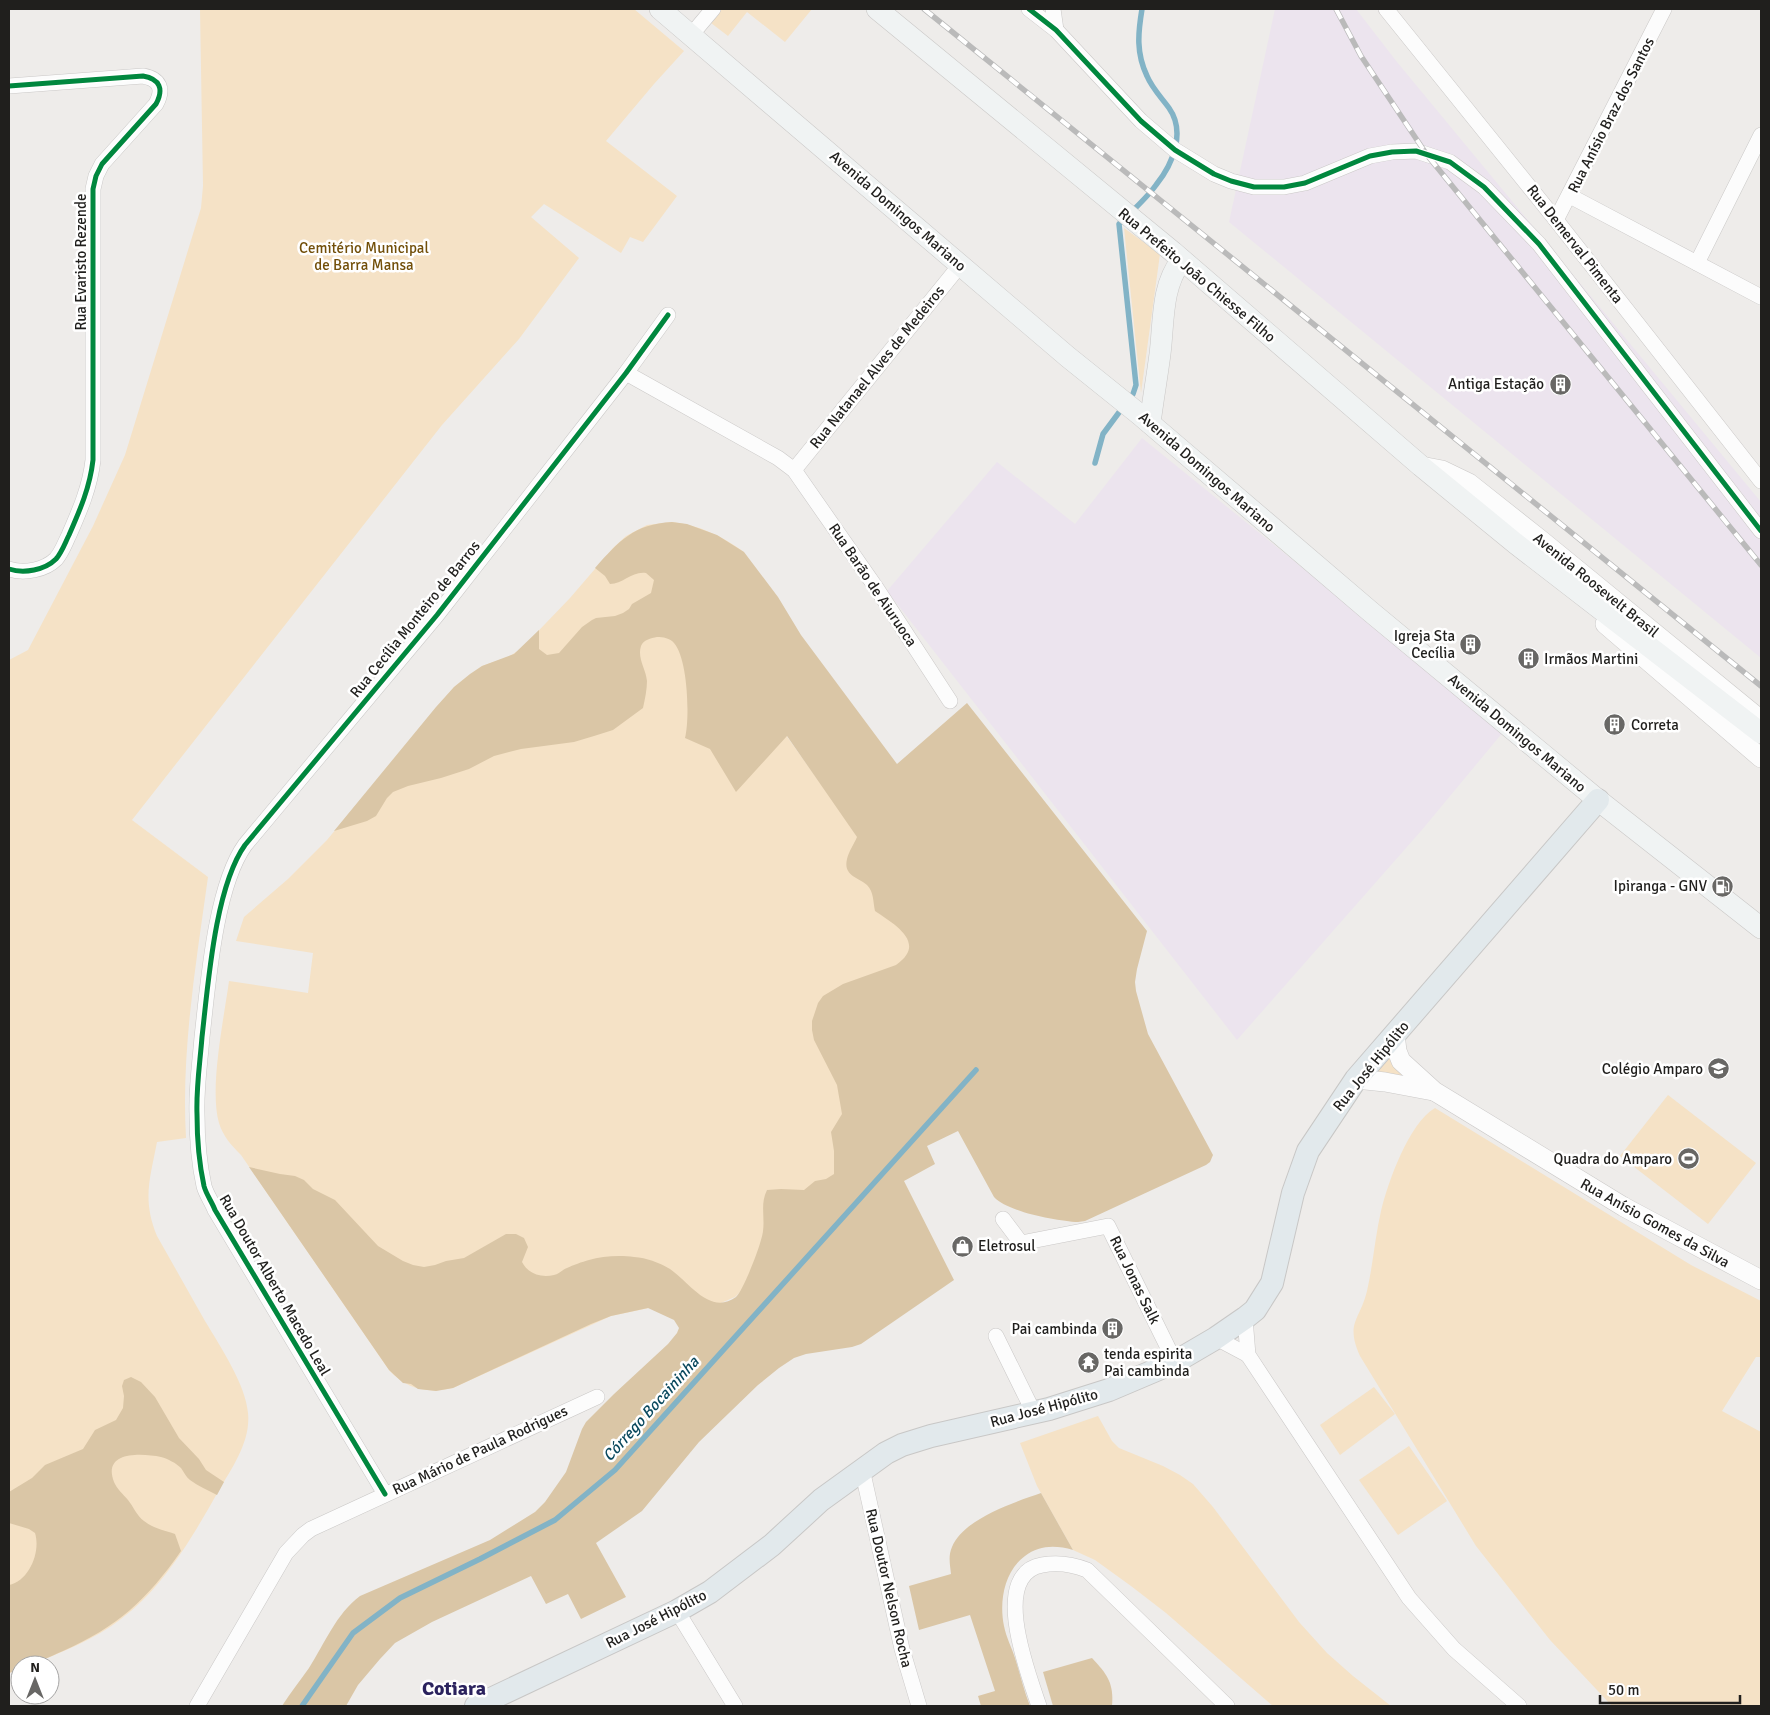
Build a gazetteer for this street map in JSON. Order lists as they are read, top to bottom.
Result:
{
  "streets": {
    "main road": ["Avenida Domingos Mariano", "Rua Prefeito João Chiesse Filho", "Rua José Hipólito"],
    "street": [
      "Rua Anísio Braz dos Santos",
      "Rua Demerval Pimenta",
      "Rua Evaristo Rezende",
      "Rua Natanael Alves de Medeiros",
      "Rua Barão de Aiuruoca",
      "Avenida Roosevelt Brasil",
      "Rua Cecília Monteiro de Barros",
      "Rua Anísio Gomes da Silva",
      "Rua Jonas Salk",
      "Rua Doutor Alberto Macedo Leal",
      "Rua Mário de Paula Rodrigues",
      "Rua Doutor Nelson Rocha"
    ]
  },
  "crossings": [
    ["Rua Anísio Braz dos Santos", "Rua Demerval Pimenta"],
    ["Avenida Domingos Mariano", "Rua Natanael Alves de Medeiros"],
    ["Avenida Domingos Mariano", "Rua José Hipólito"],
    ["Rua Prefeito João Chiesse Filho", "Avenida Roosevelt Brasil"],
    ["Rua Natanael Alves de Medeiros", "Rua Barão de Aiuruoca"],
    ["Rua Cecília Monteiro de Barros", "Rua Doutor Alberto Macedo Leal"],
    ["Rua José Hipólito", "Rua Anísio Gomes da Silva"],
    ["Rua José Hipólito", "Rua Jonas Salk"],
    ["Rua José Hipólito", "Rua Doutor Nelson Rocha"],
    ["Rua Doutor Alberto Macedo Leal", "Rua Mário de Paula Rodrigues"]
  ],
  "districts": ["Cotiara"],
  "water": ["Córrego Bocaininha"],
  "parks": ["Cemitério Municipal de Barra Mansa"],
  "places": {
    "building": [
      "Antiga Estação",
      "Igreja Sta Cecília",
      "Irmãos Martini",
      "Correta",
      "Pai cambinda"
    ],
    "fuel station": ["Ipiranga - GNV"],
    "school or university": ["Colégio Amparo"],
    "sports": ["Quadra do Amparo"],
    "shop": ["Eletrosul"],
    "temple": ["tenda espirita Pai cambinda"]
  },
  "scale_bar": "50 m",
  "north": "top"
}
